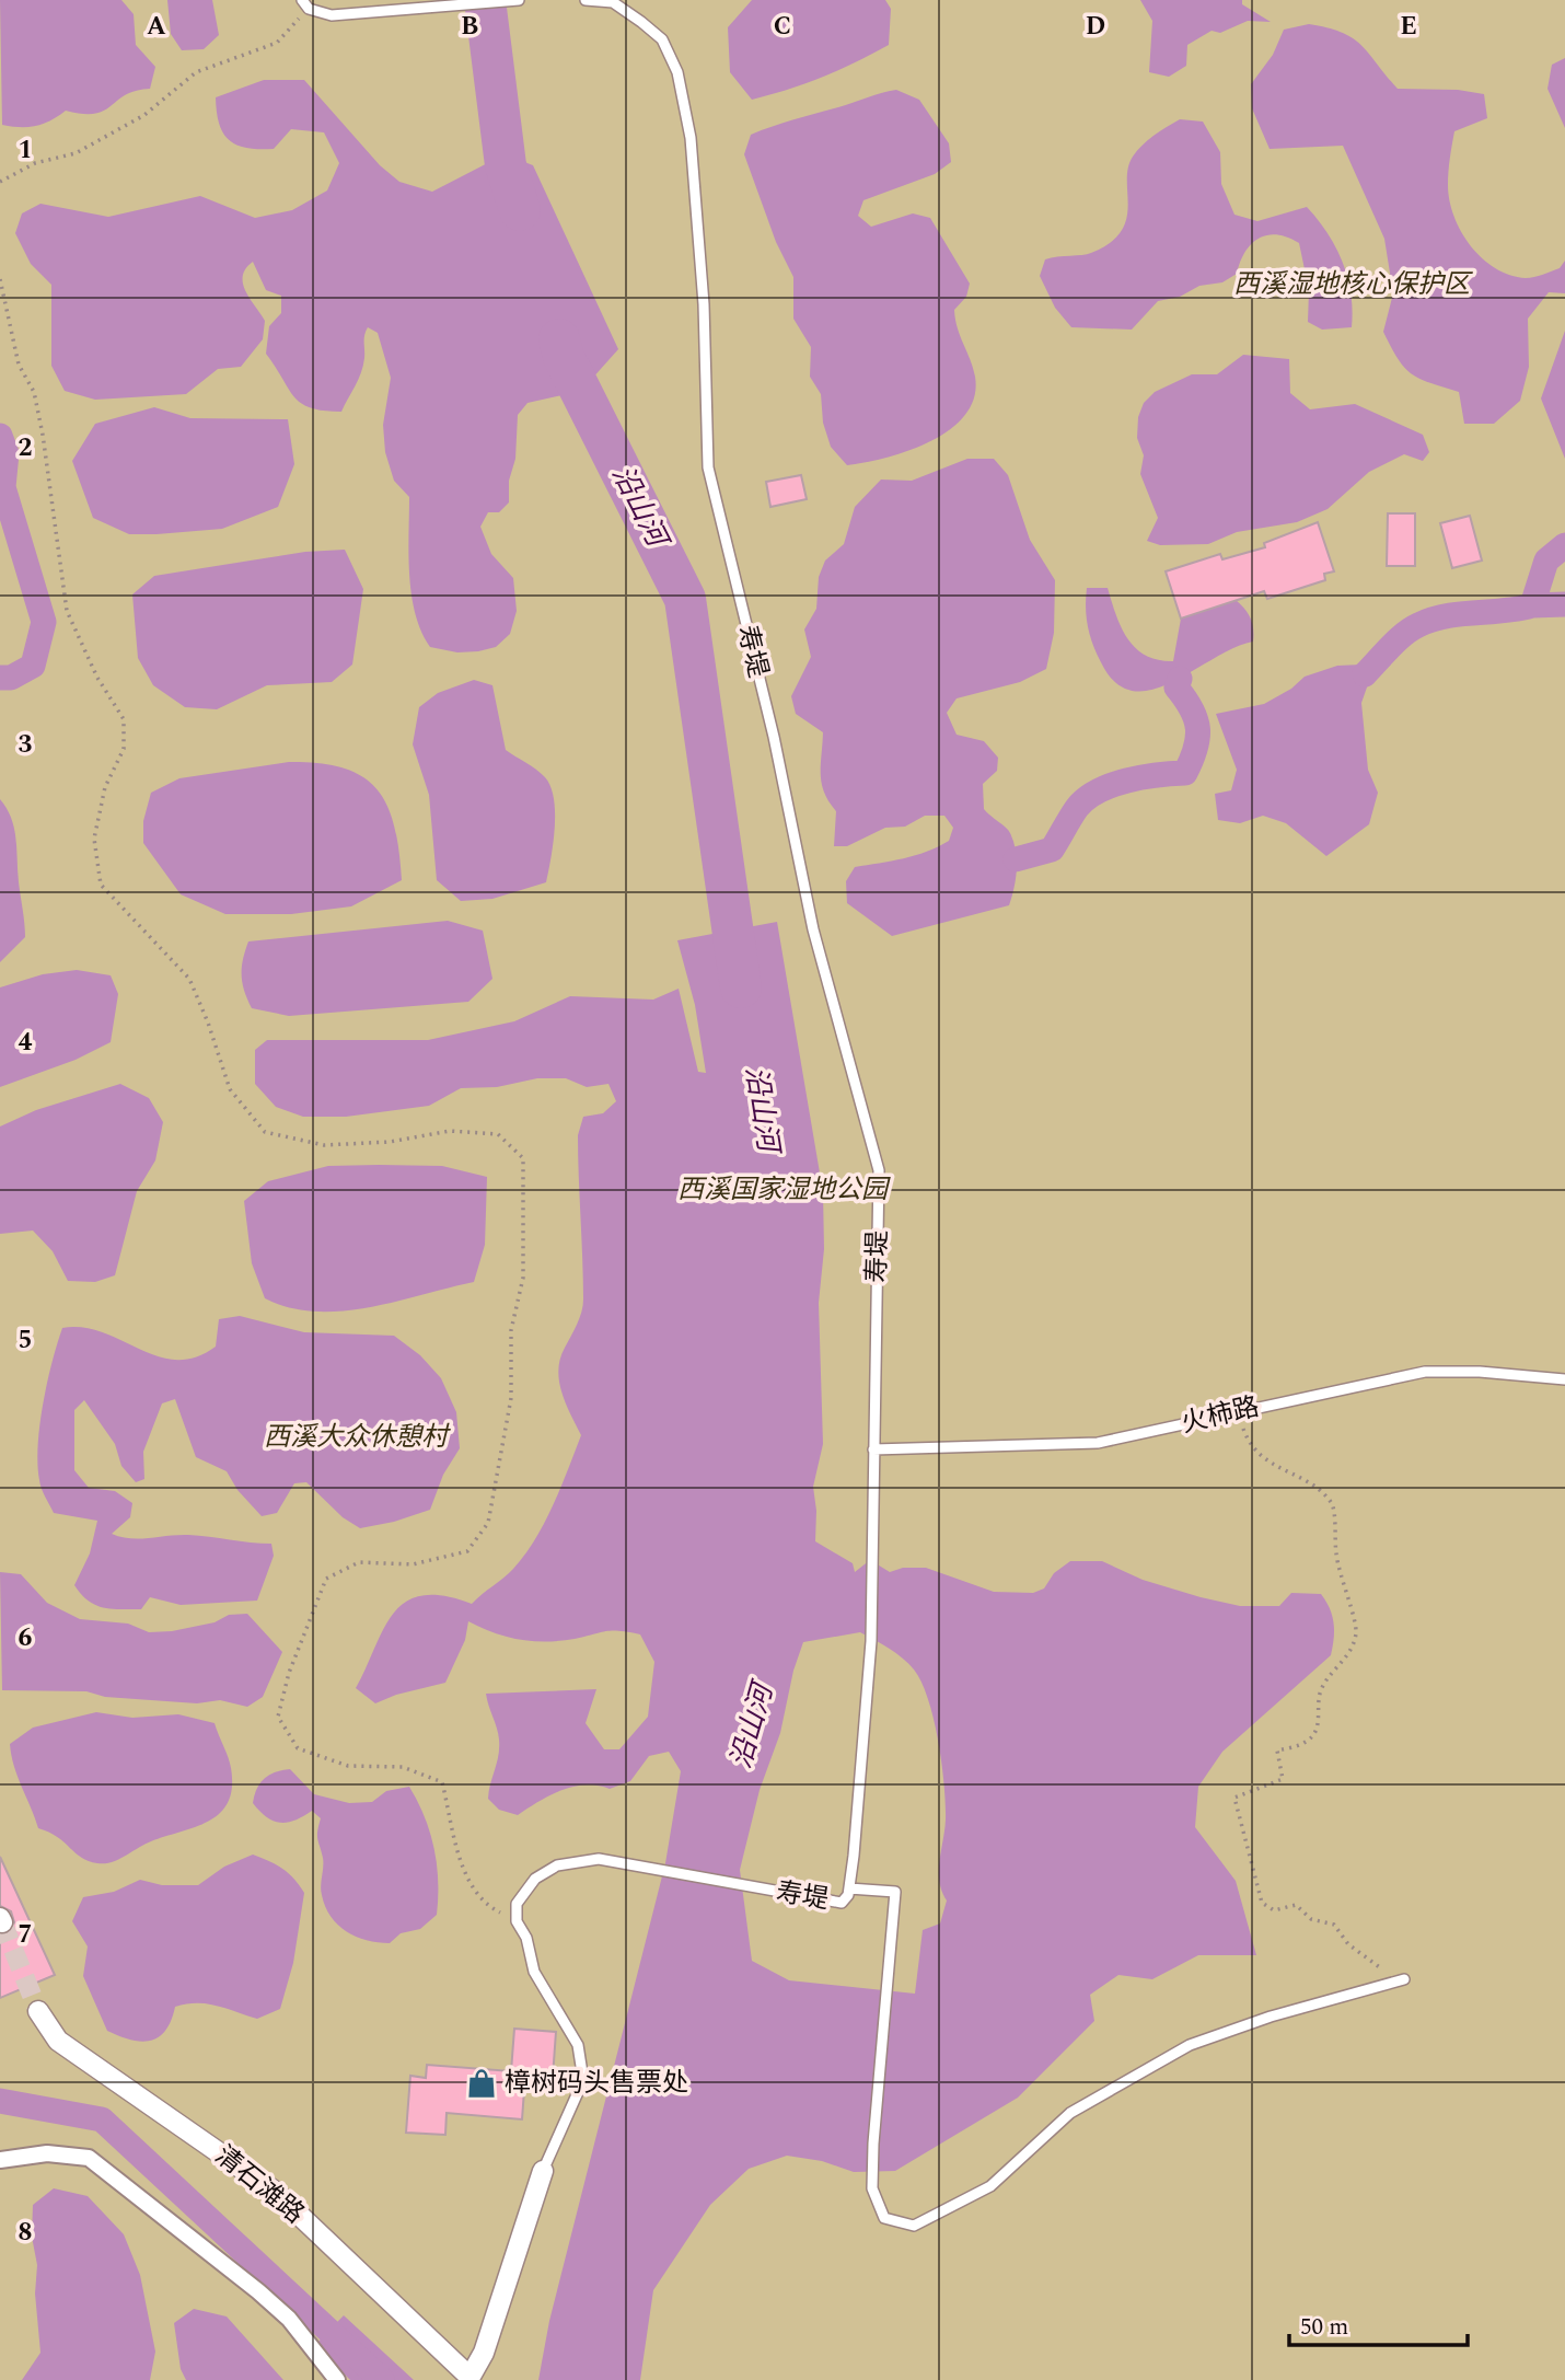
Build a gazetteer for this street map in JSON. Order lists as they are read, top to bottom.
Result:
{
  "streets": {
    "street": ["清石滩路"],
    "lane": ["寿堤", "火柿路"]
  },
  "crossings": [
    ["寿堤", "火柿路"]
  ],
  "water": ["沿山河"],
  "parks": ["西溪湿地核心保护区", "西溪国家湿地公园", "西溪大众休憩村"],
  "places": {
    "shop": ["樟树码头售票处"]
  },
  "scale_bar": "50 m",
  "grid": {
    "columns": [
      "A",
      "B",
      "C",
      "D",
      "E"
    ],
    "rows": [
      "1",
      "2",
      "3",
      "4",
      "5",
      "6",
      "7",
      "8"
    ]
  }
}
